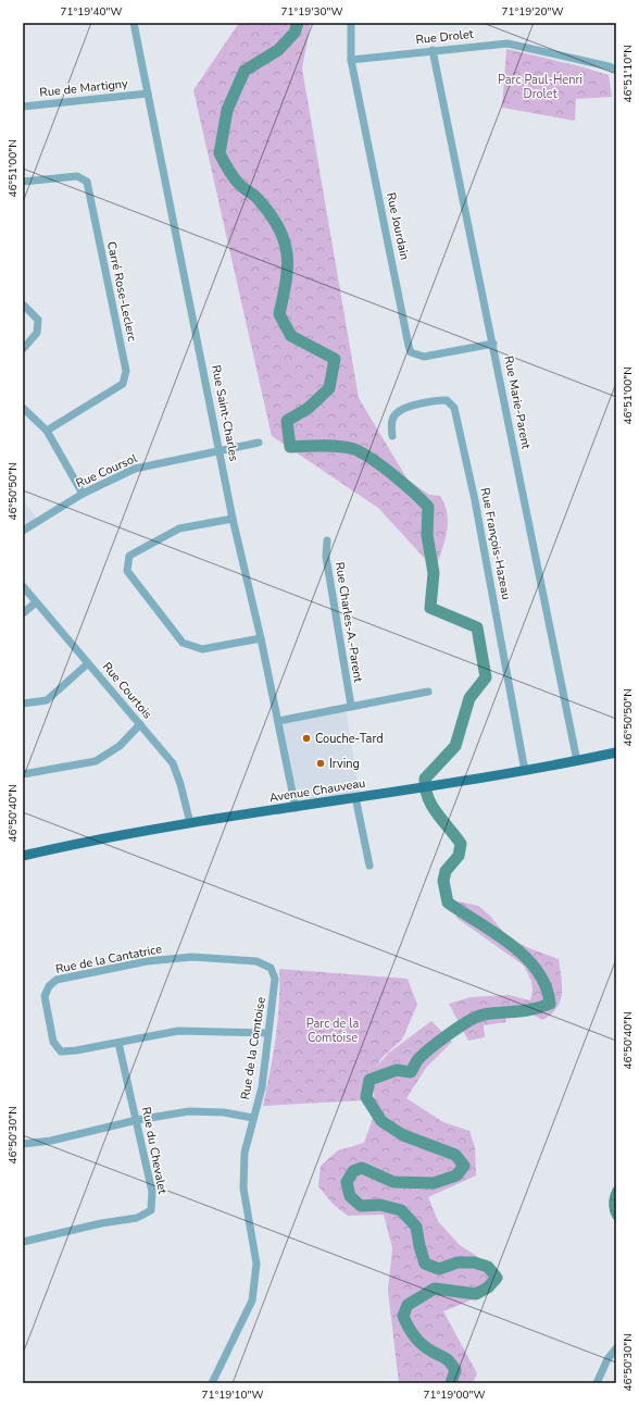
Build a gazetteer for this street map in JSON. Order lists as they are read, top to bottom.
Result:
{
  "streets": {
    "main road": ["Avenue Chauveau"],
    "street": [
      "Rue Drolet",
      "Rue de Martigny",
      "Rue Jourdain",
      "Carré Rose-Leclerc",
      "Rue Marie-Parent",
      "Rue Saint-Charles",
      "Rue Coursol",
      "Rue François-Hazeau",
      "Rue Charles-A.-Parent",
      "Rue Courtois",
      "Rue de la Cantatrice",
      "Rue de la Comtoise",
      "Rue du Chevalet"
    ]
  },
  "crossings": [
    ["Rue Drolet", "Rue Jourdain"],
    ["Rue Drolet", "Rue Marie-Parent"],
    ["Rue de Martigny", "Rue Saint-Charles"],
    ["Rue Jourdain", "Rue Marie-Parent"],
    ["Rue Marie-Parent", "Avenue Chauveau"],
    ["Rue Saint-Charles", "Rue Coursol"],
    ["Rue Saint-Charles", "Avenue Chauveau"],
    ["Rue François-Hazeau", "Avenue Chauveau"],
    ["Rue Courtois", "Avenue Chauveau"],
    ["Rue de la Cantatrice", "Rue de la Comtoise"],
    ["Rue de la Cantatrice", "Rue du Chevalet"]
  ],
  "parks": ["Parc Paul-Henri Drolet", "Parc de la Comtoise"],
  "places": ["Couche-Tard", "Irving"],
  "coordinates": [
    "71°19'40\"W",
    "71°19'30\"W",
    "71°19'20\"W",
    "46°51'10\"N",
    "46°51'00\"N",
    "46°50'50\"N",
    "46°50'40\"N",
    "46°50'30\"N",
    "71°19'10\"W",
    "71°19'00\"W"
  ]
}
